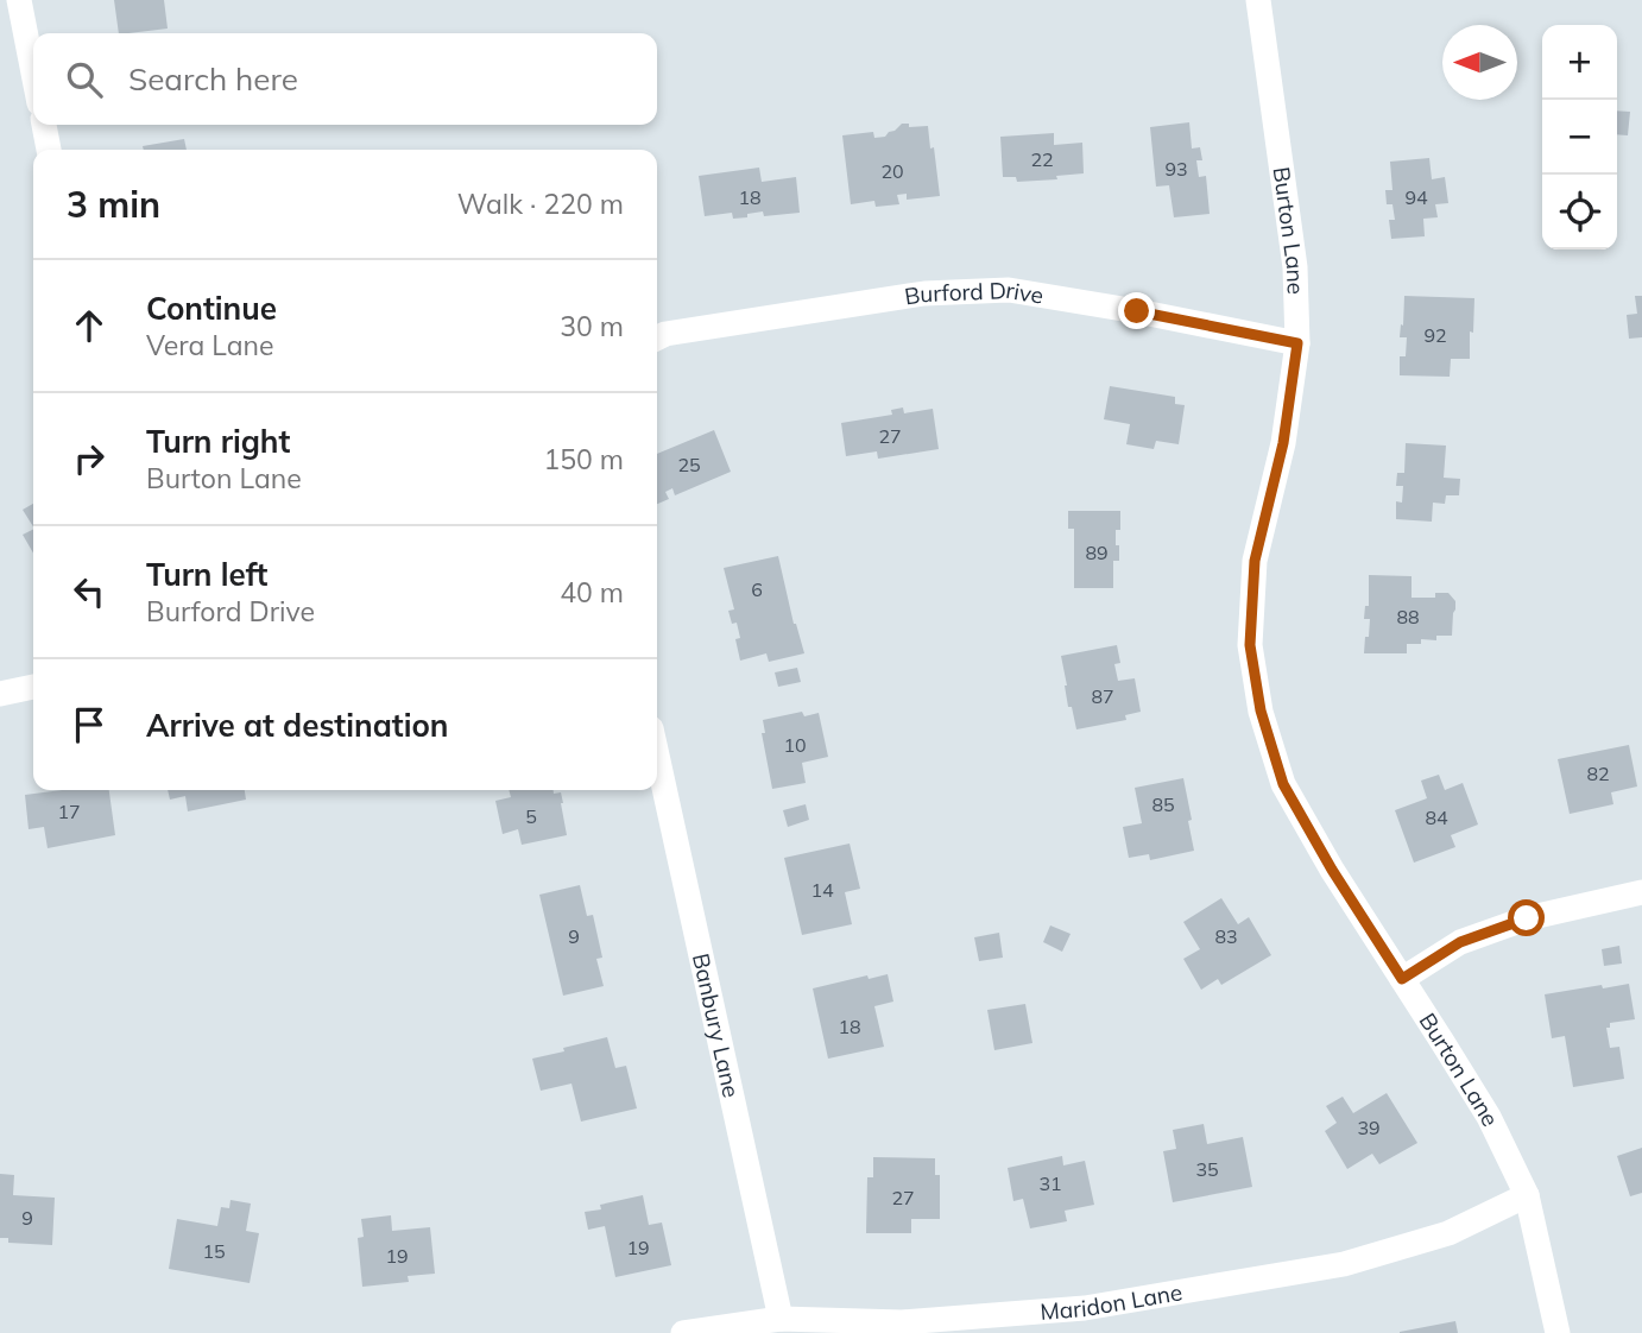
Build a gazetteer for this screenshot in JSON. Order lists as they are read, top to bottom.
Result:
{
  "streets": {
    "street": [
      "Burton Lane",
      "Burford Drive",
      "Banbury Lane",
      "Maridon Lane"
    ]
  },
  "crossings": [
    ["Burton Lane", "Burford Drive"],
    ["Burton Lane", "Maridon Lane"],
    ["Banbury Lane", "Maridon Lane"]
  ],
  "house_numbers": [
    "22",
    "93",
    "20",
    "18",
    "94",
    "92",
    "27",
    "25",
    "89",
    "6",
    "88",
    "87",
    "10",
    "82",
    "85",
    "17",
    "5",
    "84",
    "14",
    "9",
    "83",
    "18",
    "39",
    "35",
    "31",
    "27",
    "9",
    "19",
    "15",
    "19"
  ],
  "north": "left",
  "page": {
    "map_buttons": ["+", "−"],
    "search": "Search here",
    "heading": ["3 min", "Walk · 220 m"],
    "list": [
      ["Continue", "Vera Lane", "30 m"],
      ["Turn right", "Burton Lane", "150 m"],
      ["Turn left", "Burford Drive", "40 m"],
      "Arrive at destination"
    ]
  }
}
